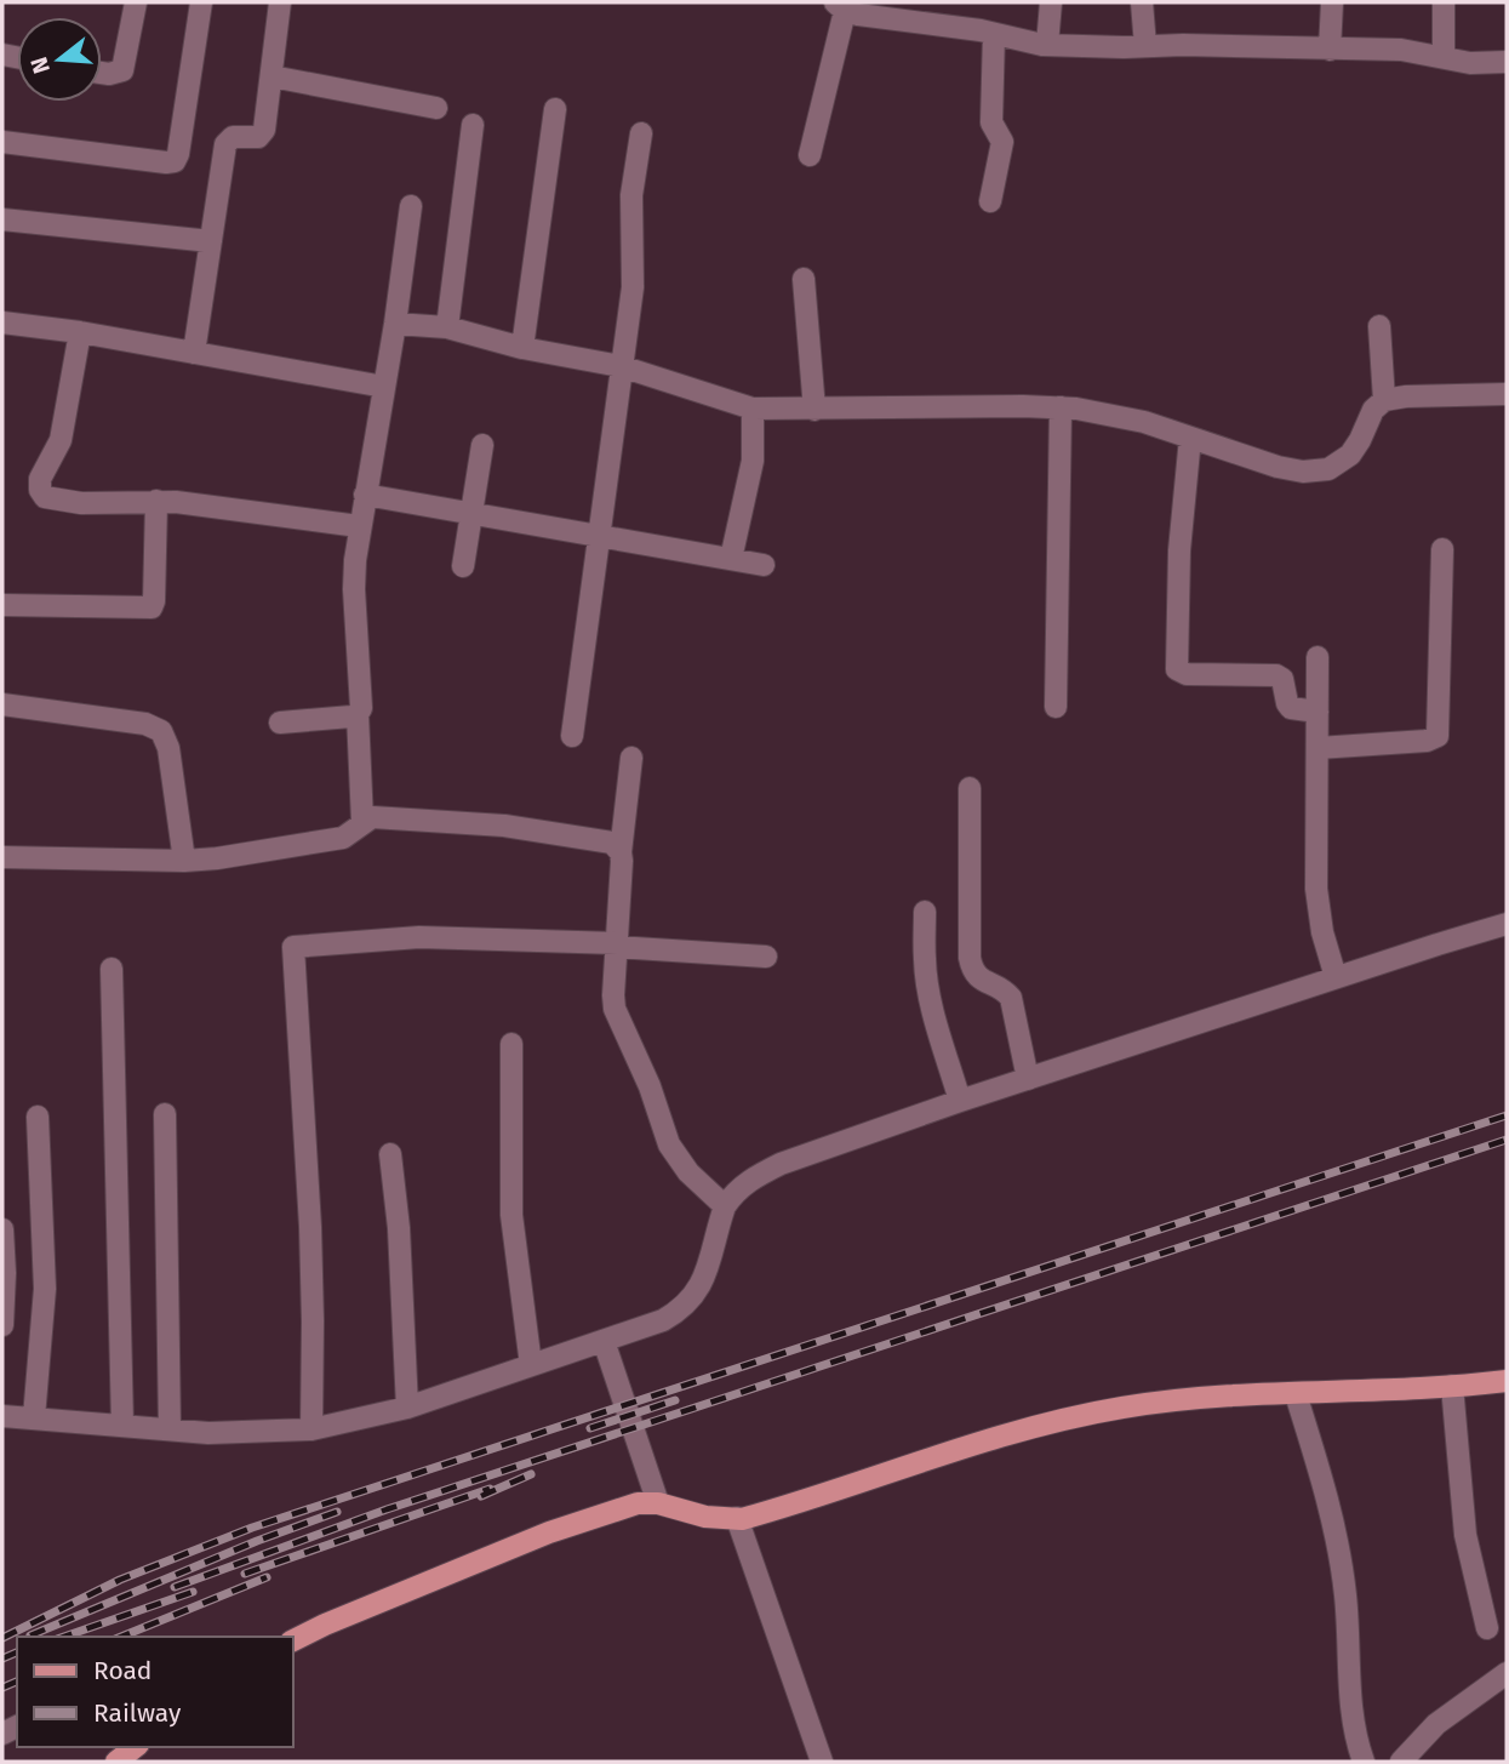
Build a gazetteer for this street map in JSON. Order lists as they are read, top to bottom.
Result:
{
  "legend": ["Road", "Railway"],
  "north": "left"
}
